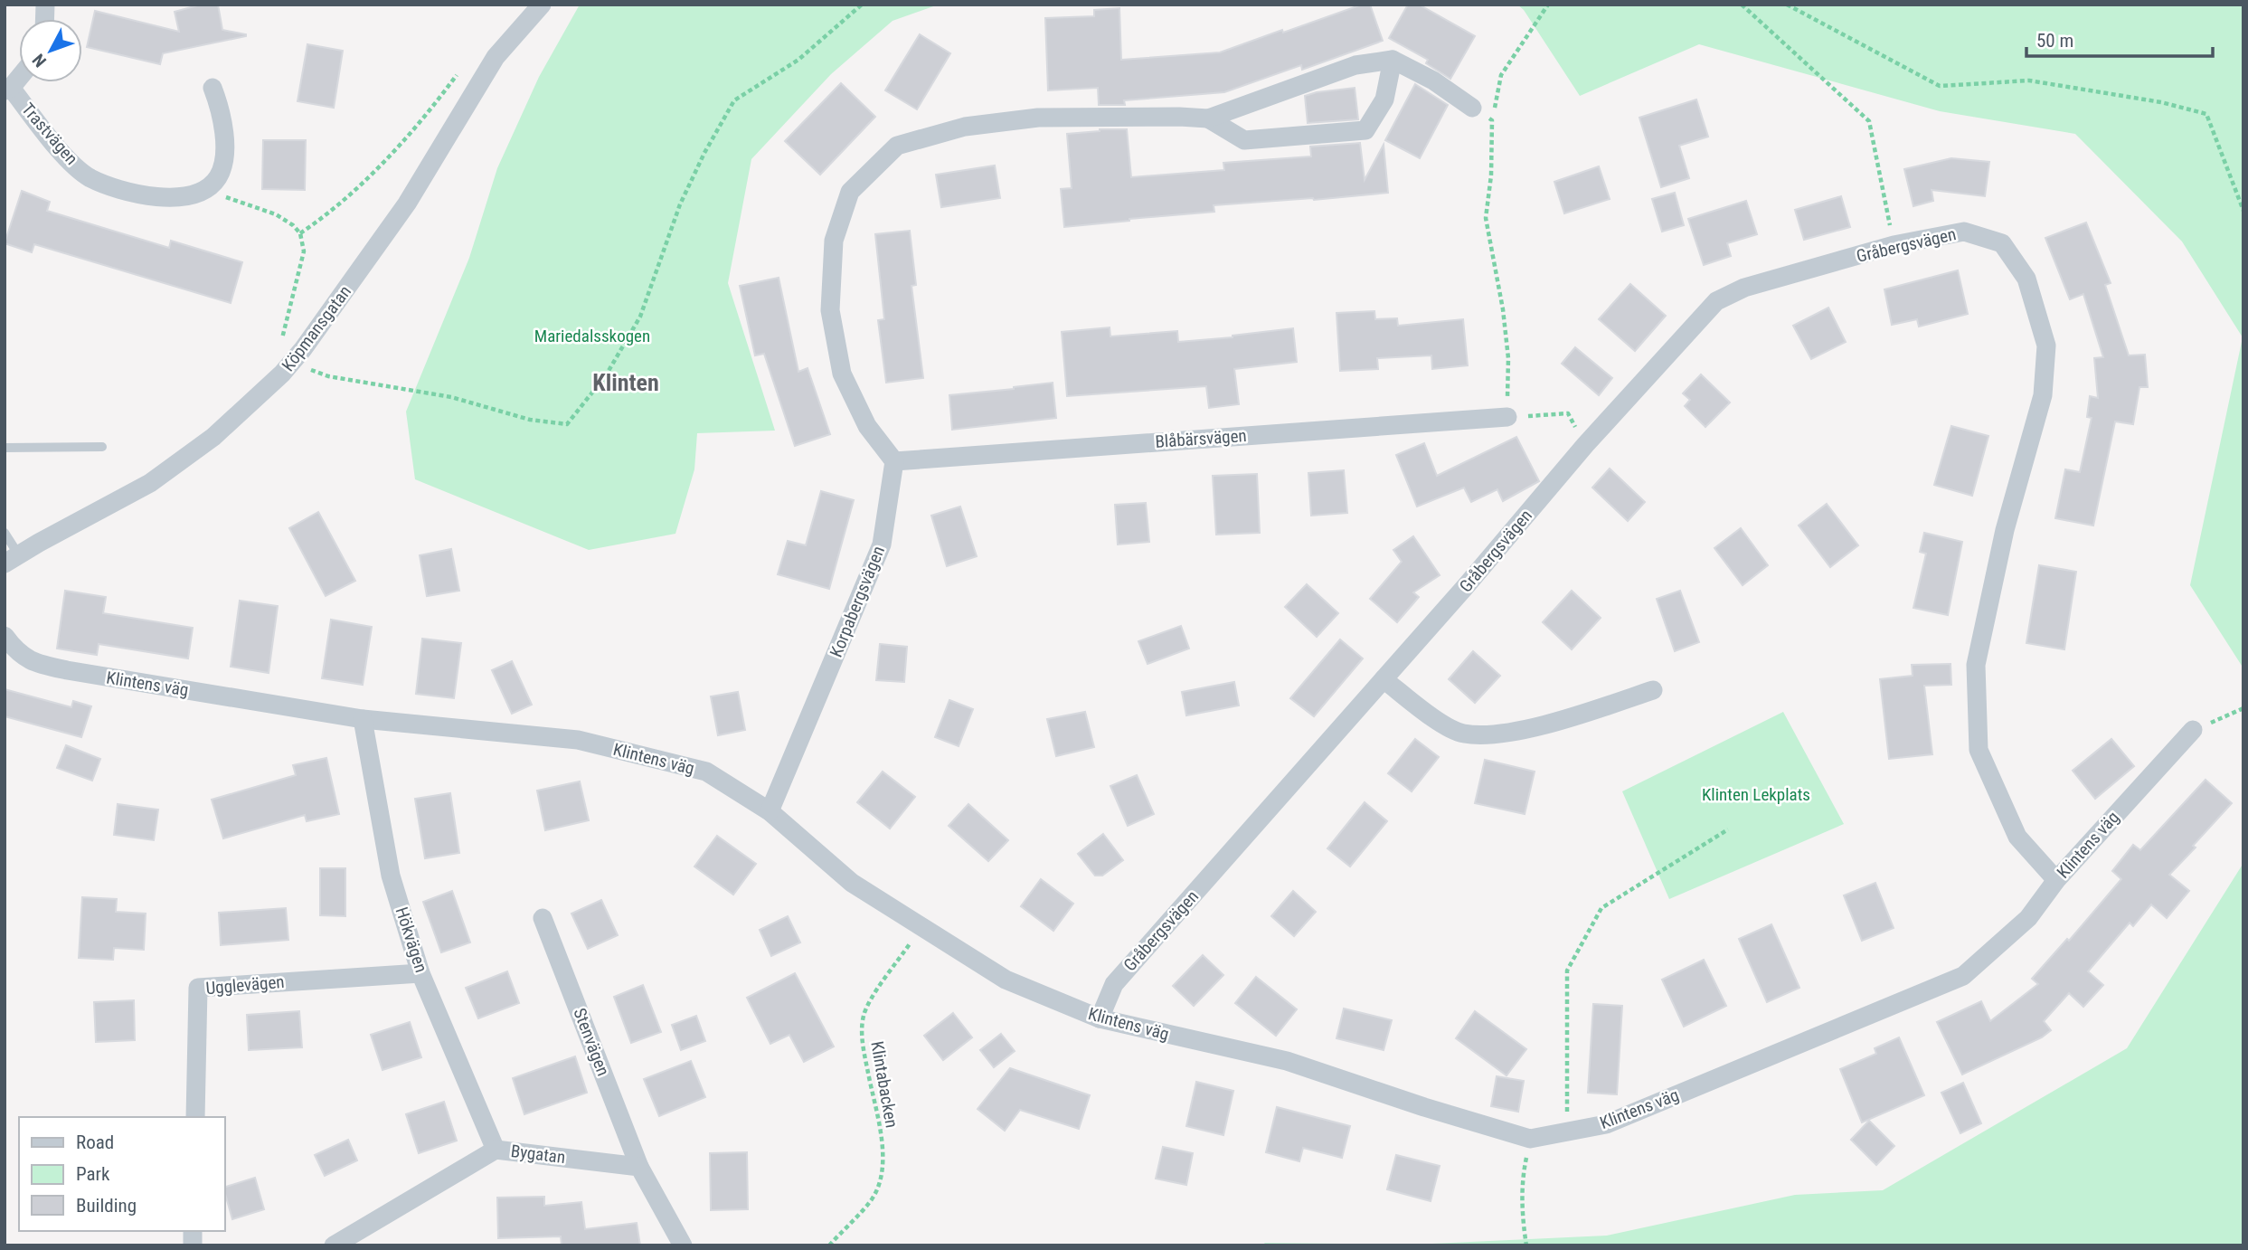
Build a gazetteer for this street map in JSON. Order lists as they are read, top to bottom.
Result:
{
  "streets": {
    "street": [
      "Trastvägen",
      "Gråbergsvägen",
      "Köpmansgatan",
      "Blåbärsvägen",
      "Korpabergsvägen",
      "Klintens väg",
      "Hökvägen",
      "Ugglevägen",
      "Stenvägen",
      "Bygatan"
    ],
    "path": ["Klintabacken"]
  },
  "crossings": [
    ["Gråbergsvägen", "Klintens väg"],
    ["Blåbärsvägen", "Korpabergsvägen"],
    ["Korpabergsvägen", "Klintens väg"],
    ["Klintens väg", "Hökvägen"],
    ["Klintens väg", "Klintabacken"],
    ["Hökvägen", "Ugglevägen"],
    ["Hökvägen", "Bygatan"],
    ["Stenvägen", "Bygatan"]
  ],
  "districts": ["Klinten"],
  "parks": ["Mariedalsskogen", "Klinten Lekplats"],
  "legend": ["Road", "Park", "Building"],
  "scale_bar": "50 m",
  "north": "bottom left"
}
